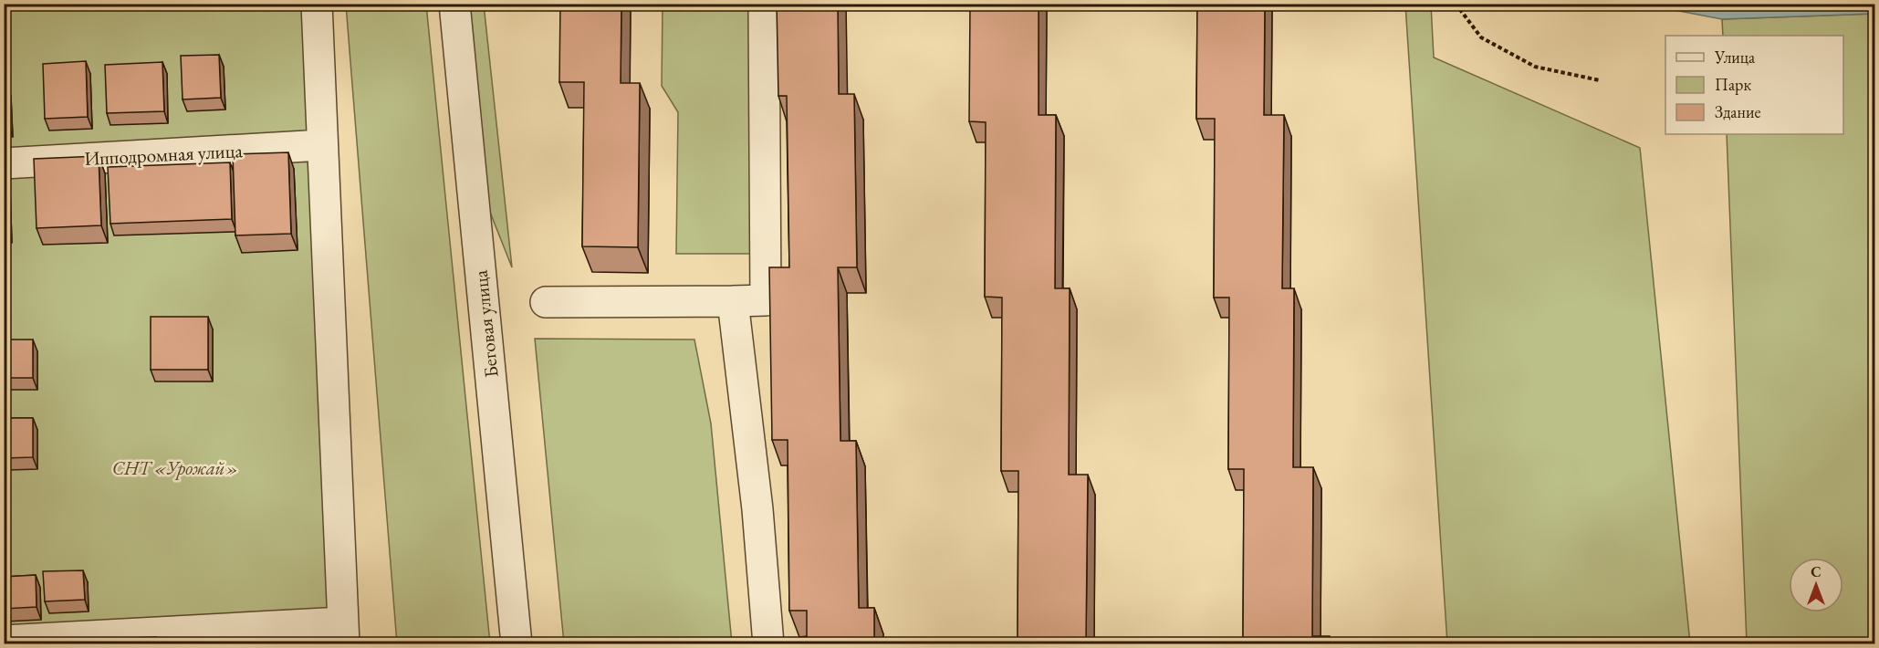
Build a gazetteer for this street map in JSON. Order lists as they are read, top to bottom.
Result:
{
  "streets": {
    "street": ["Ипподромная улица", "Беговая улица"]
  },
  "parks": ["СНТ «Урожай»"],
  "legend": ["Улица", "Парк", "Здание"],
  "north": "top"
}
